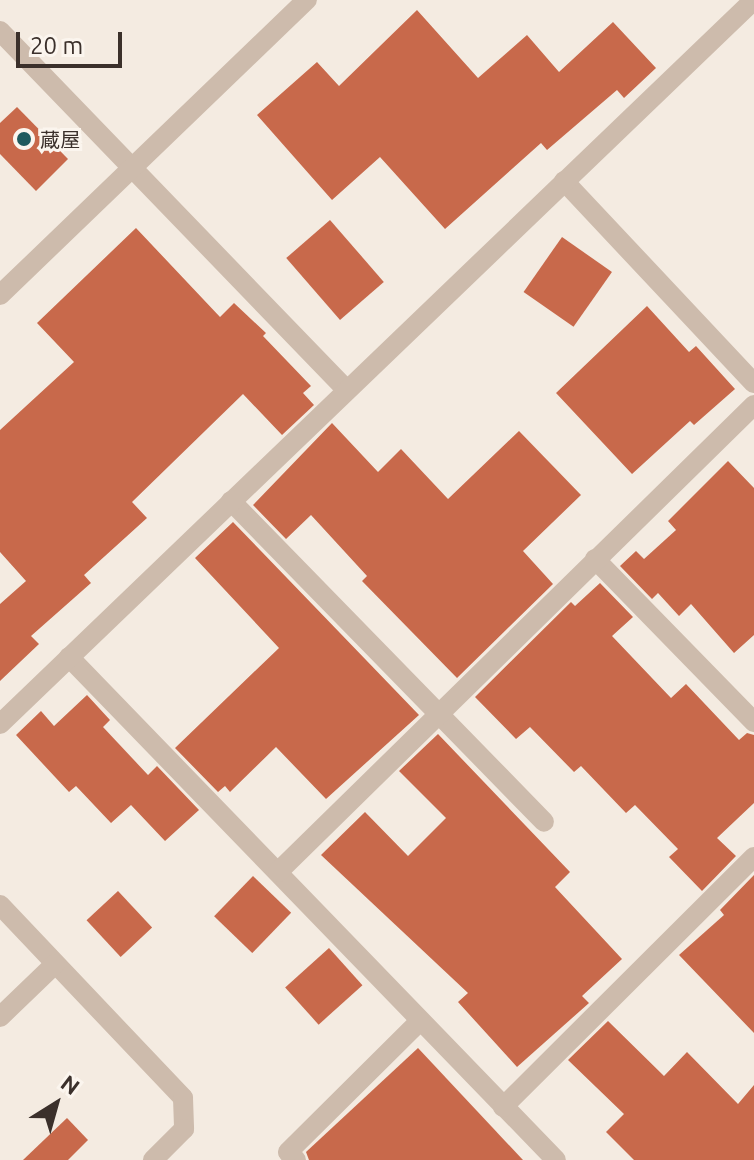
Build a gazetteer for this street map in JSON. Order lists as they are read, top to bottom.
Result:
{
  "places": ["蔵屋"],
  "scale_bar": "20 m",
  "north": "top right"
}
